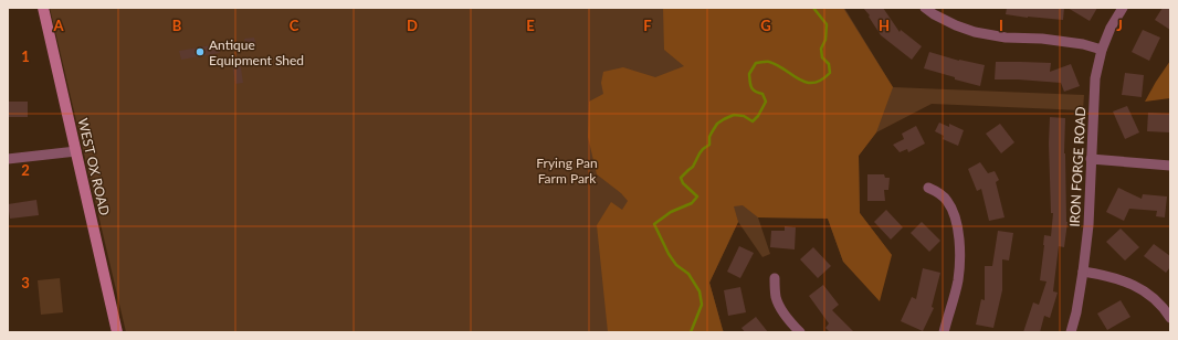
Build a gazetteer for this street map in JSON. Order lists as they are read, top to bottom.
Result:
{
  "streets": {
    "main road": ["WEST OX ROAD"],
    "street": ["IRON FORGE ROAD"]
  },
  "parks": ["Frying Pan Farm Park"],
  "places": ["Antique Equipment Shed"],
  "grid": {
    "columns": [
      "A",
      "B",
      "C",
      "D",
      "E",
      "F",
      "G",
      "H",
      "I",
      "J"
    ],
    "rows": ["1", "2", "3"]
  }
}
